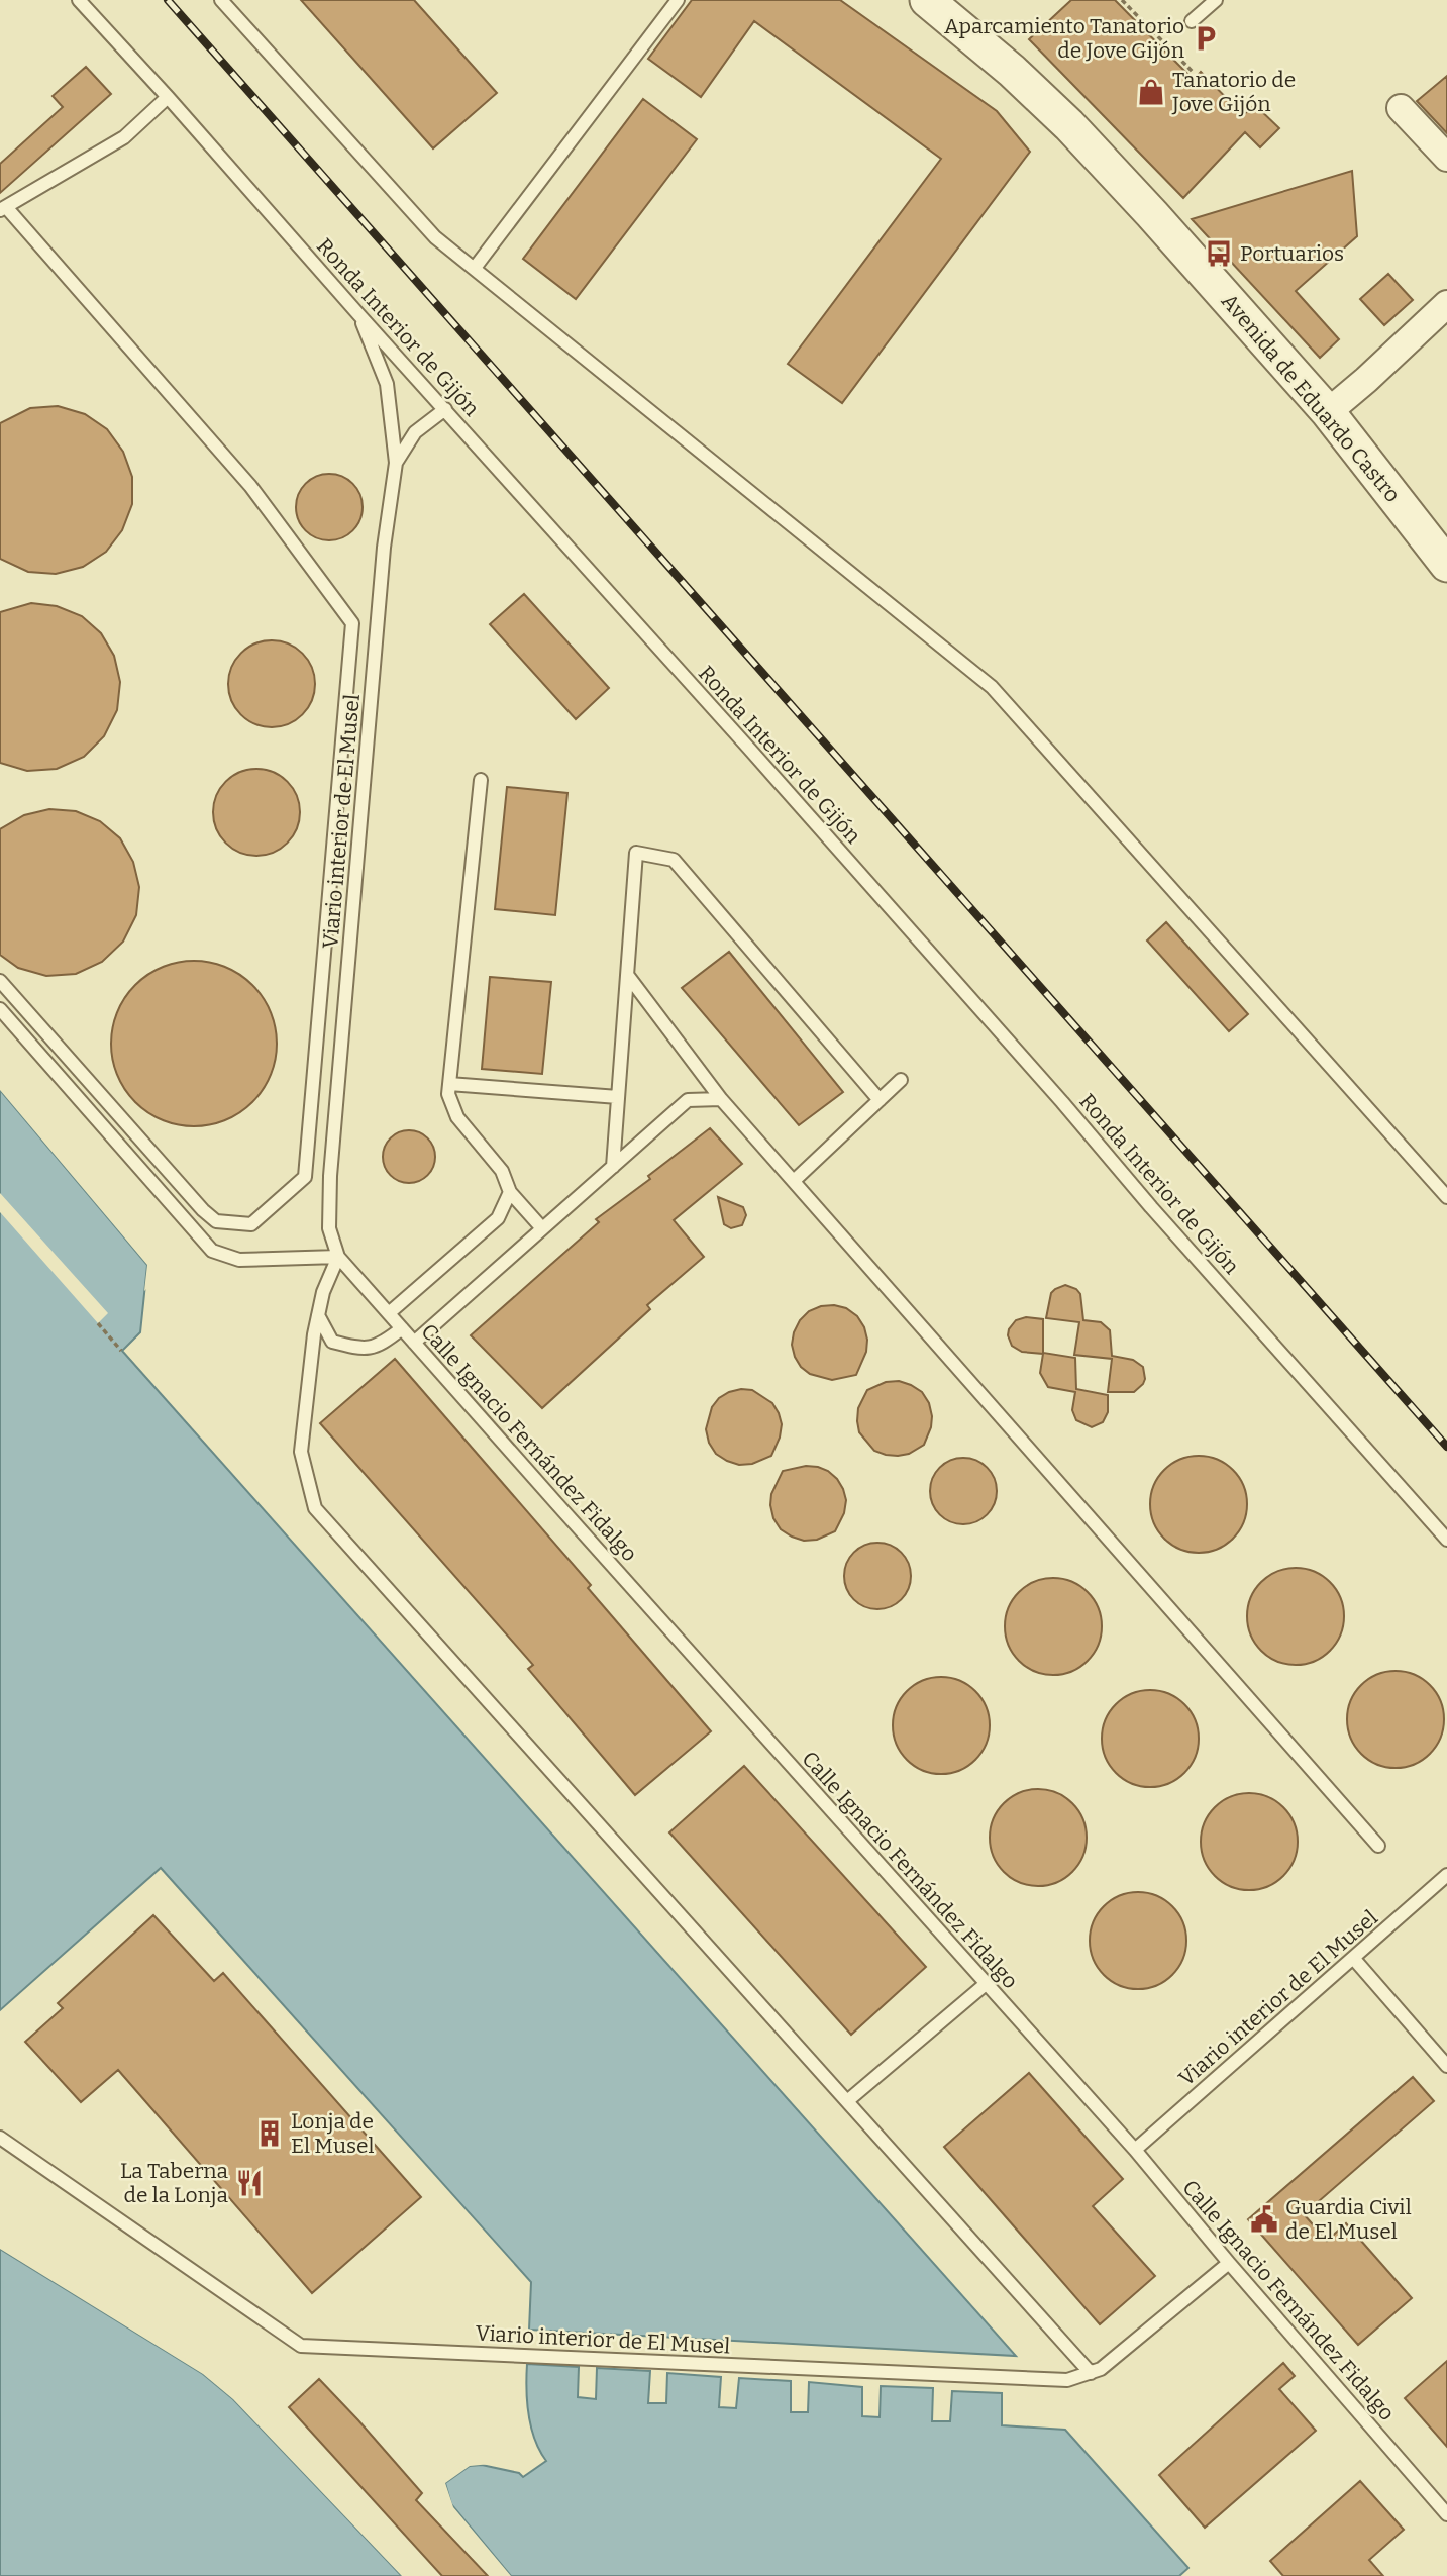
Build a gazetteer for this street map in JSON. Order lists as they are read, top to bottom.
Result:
{
  "streets": {
    "street": ["Avenida de Eduardo Castro"],
    "lane": ["Ronda Interior de Gijón", "Viario interior de El Musel", "Calle Ignacio Fernández Fidalgo"]
  },
  "crossings": [
    ["Ronda Interior de Gijón", "Viario interior de El Musel"],
    ["Viario interior de El Musel", "Calle Ignacio Fernández Fidalgo"]
  ],
  "places": {
    "parking": ["Aparcamiento Tanatorio de Jove Gijón"],
    "shop": ["Tanatorio de Jove Gijón"],
    "bus stop": ["Portuarios"],
    "building": ["Lonja de El Musel"],
    "restaurant": ["La Taberna de la Lonja"],
    "public building": ["Guardia Civil de El Musel"]
  }
}
